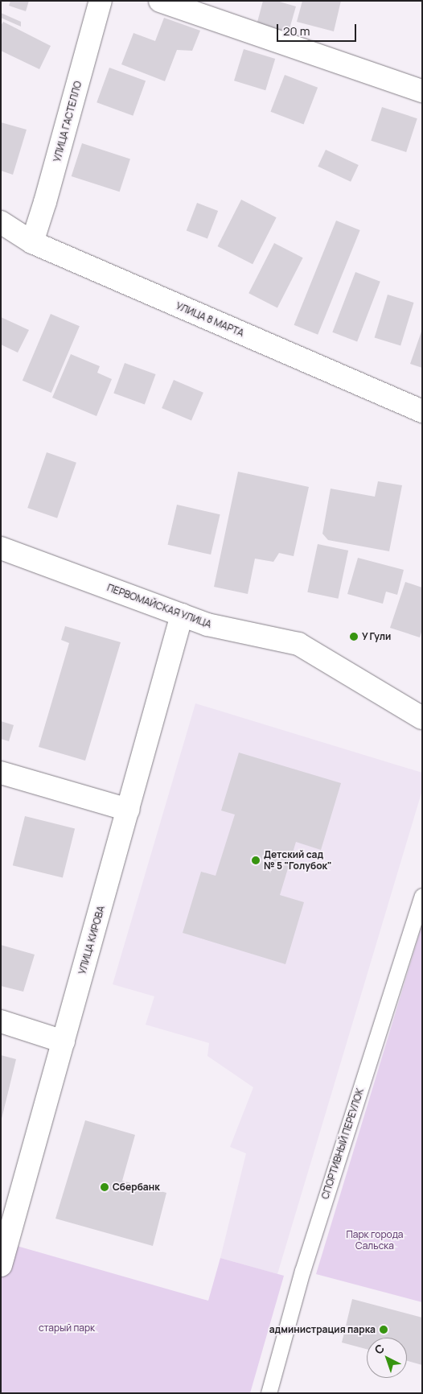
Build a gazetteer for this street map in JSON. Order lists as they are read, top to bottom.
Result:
{
  "streets": {
    "street": [
      "УЛИЦА ГАСТЕЛЛО",
      "УЛИЦА 8 МАРТА",
      "ПЕРВОМАЙСКАЯ УЛИЦА",
      "УЛИЦА КИРОВА"
    ],
    "lane": ["СПОРТИВНЫЙ ПЕРЕУЛОК"]
  },
  "crossings": [
    ["УЛИЦА ГАСТЕЛЛО", "УЛИЦА 8 МАРТА"],
    ["ПЕРВОМАЙСКАЯ УЛИЦА", "УЛИЦА КИРОВА"]
  ],
  "parks": ["Парк города Сальска", "старый парк"],
  "places": [
    "У Гули",
    "Детский сад № 5 \"Голубок\"",
    "Сбербанк",
    "администрация парка"
  ],
  "scale_bar": "20 m",
  "north": "top left"
}
